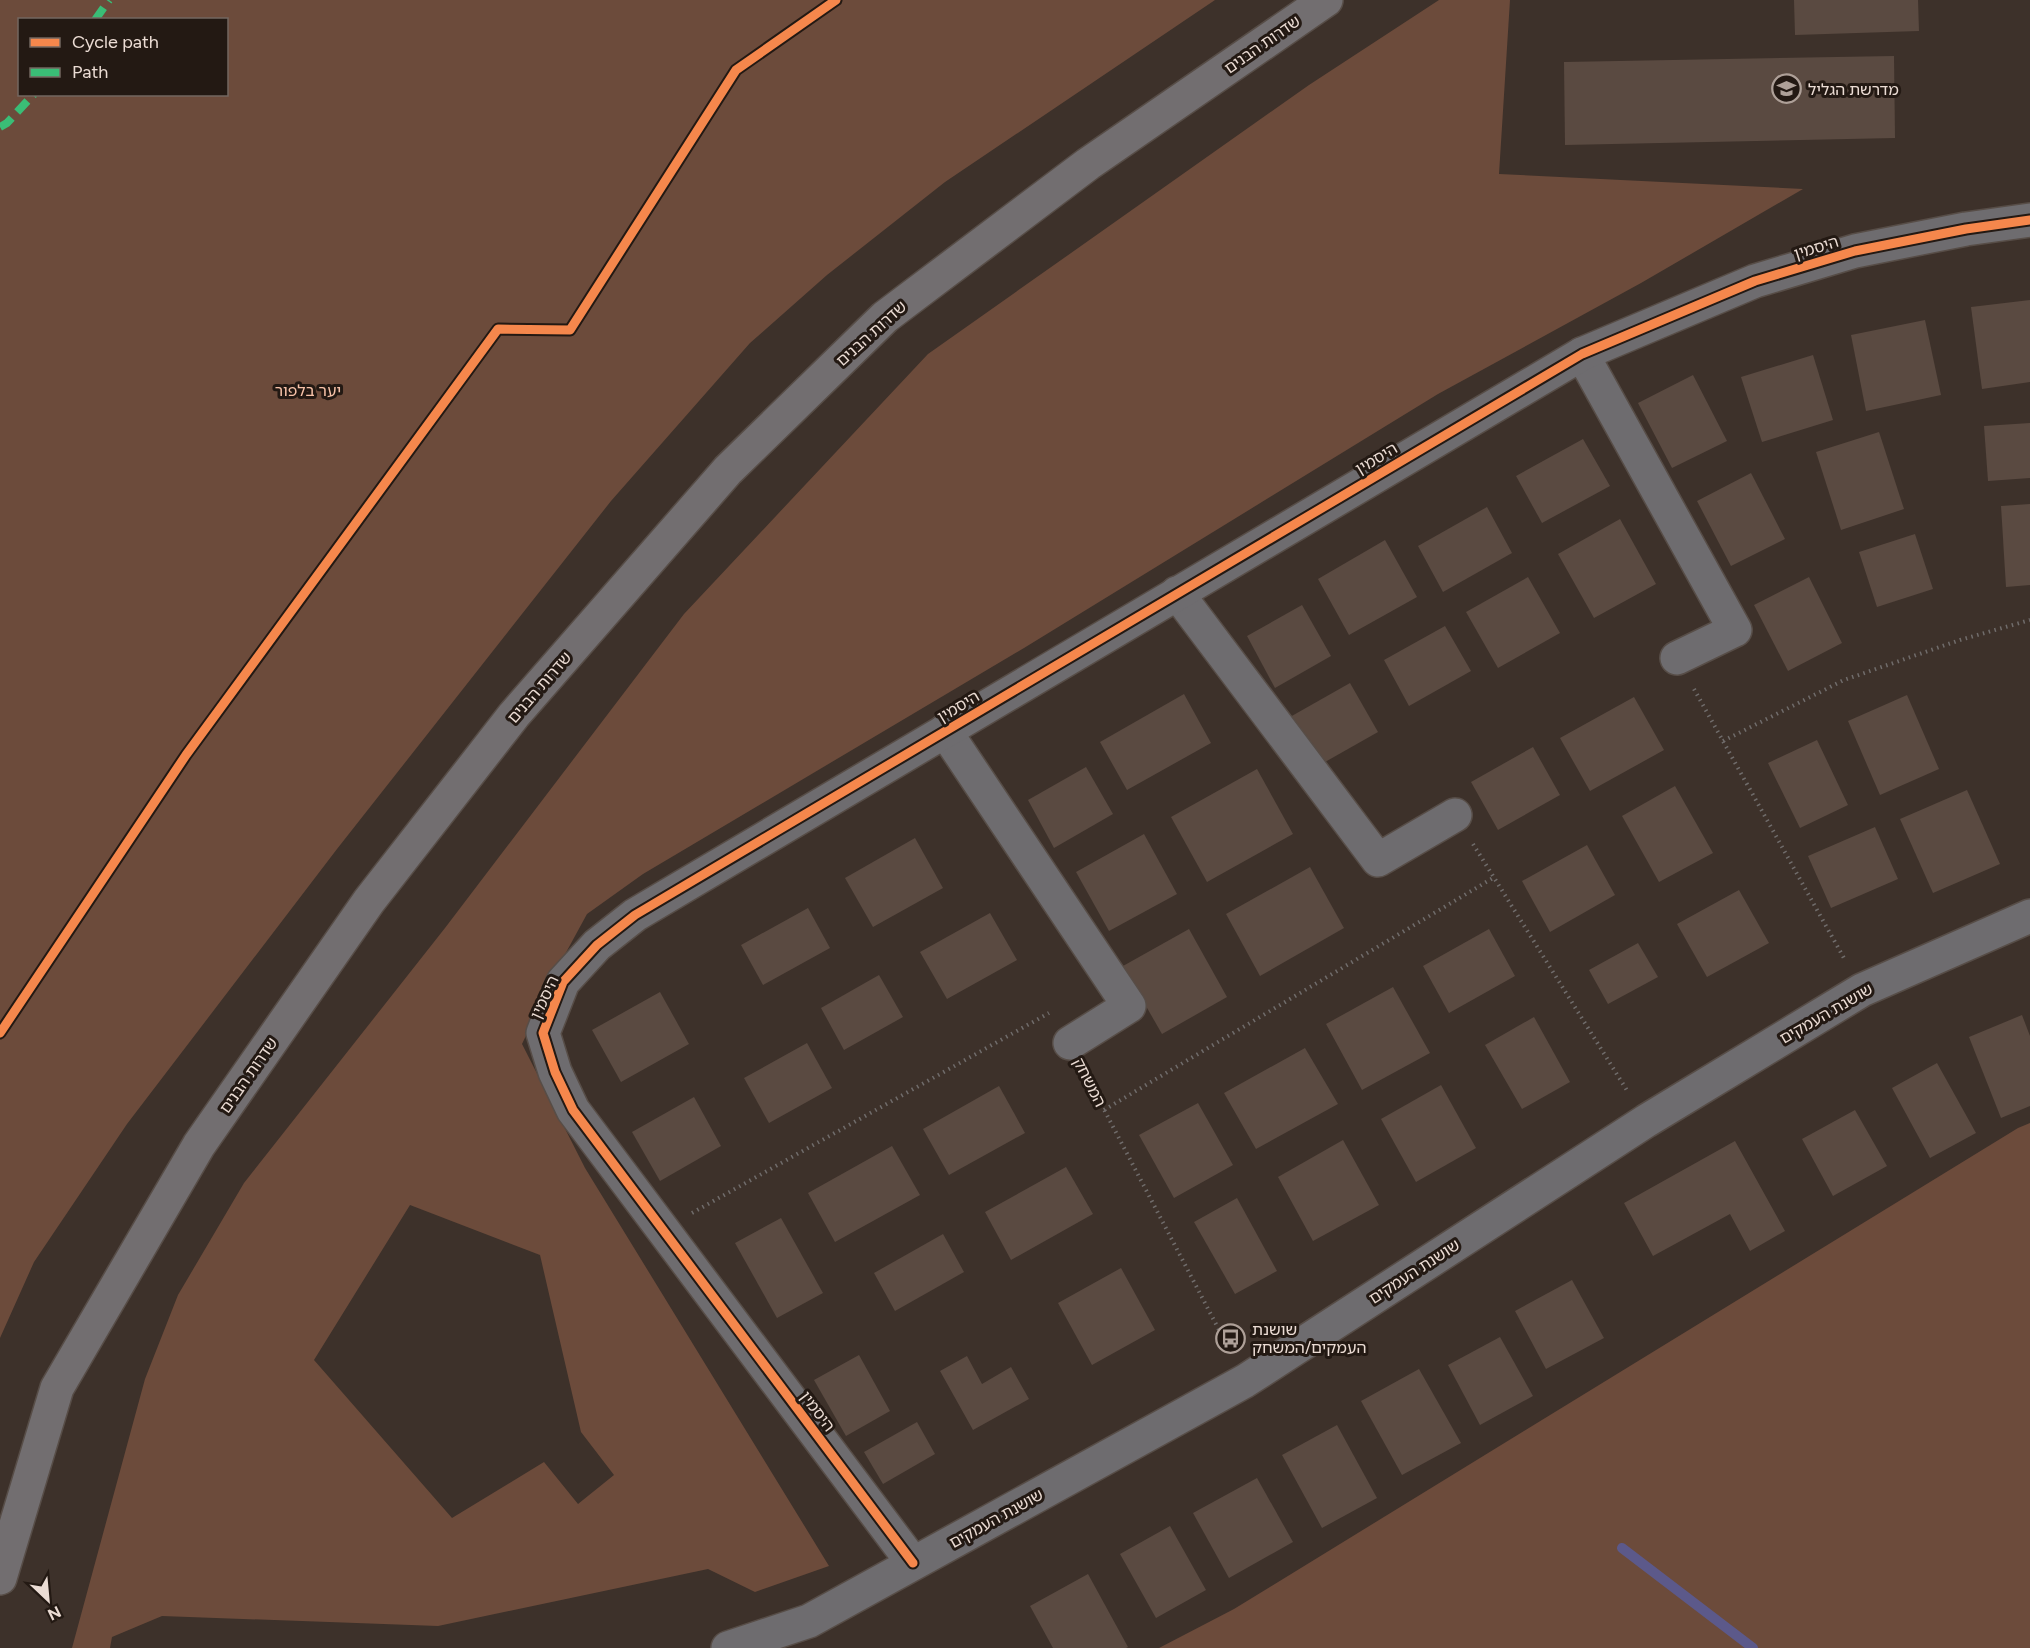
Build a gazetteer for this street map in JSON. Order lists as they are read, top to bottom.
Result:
{
  "streets": {
    "main road": ["שדרות הבנים"],
    "street": ["היסמין", "שושנת העמקים", "המשחק"]
  },
  "crossings": [
    ["היסמין", "שושנת העמקים"],
    ["היסמין", "המשחק"],
    ["שושנת העמקים", "המשחק"]
  ],
  "parks": ["יער בלפור"],
  "places": {
    "school or university": ["מדרשת הגליל"],
    "bus stop": ["שושנת העמקים/המשחק"]
  },
  "legend": ["Cycle path", "Path"],
  "north": "bottom right"
}
